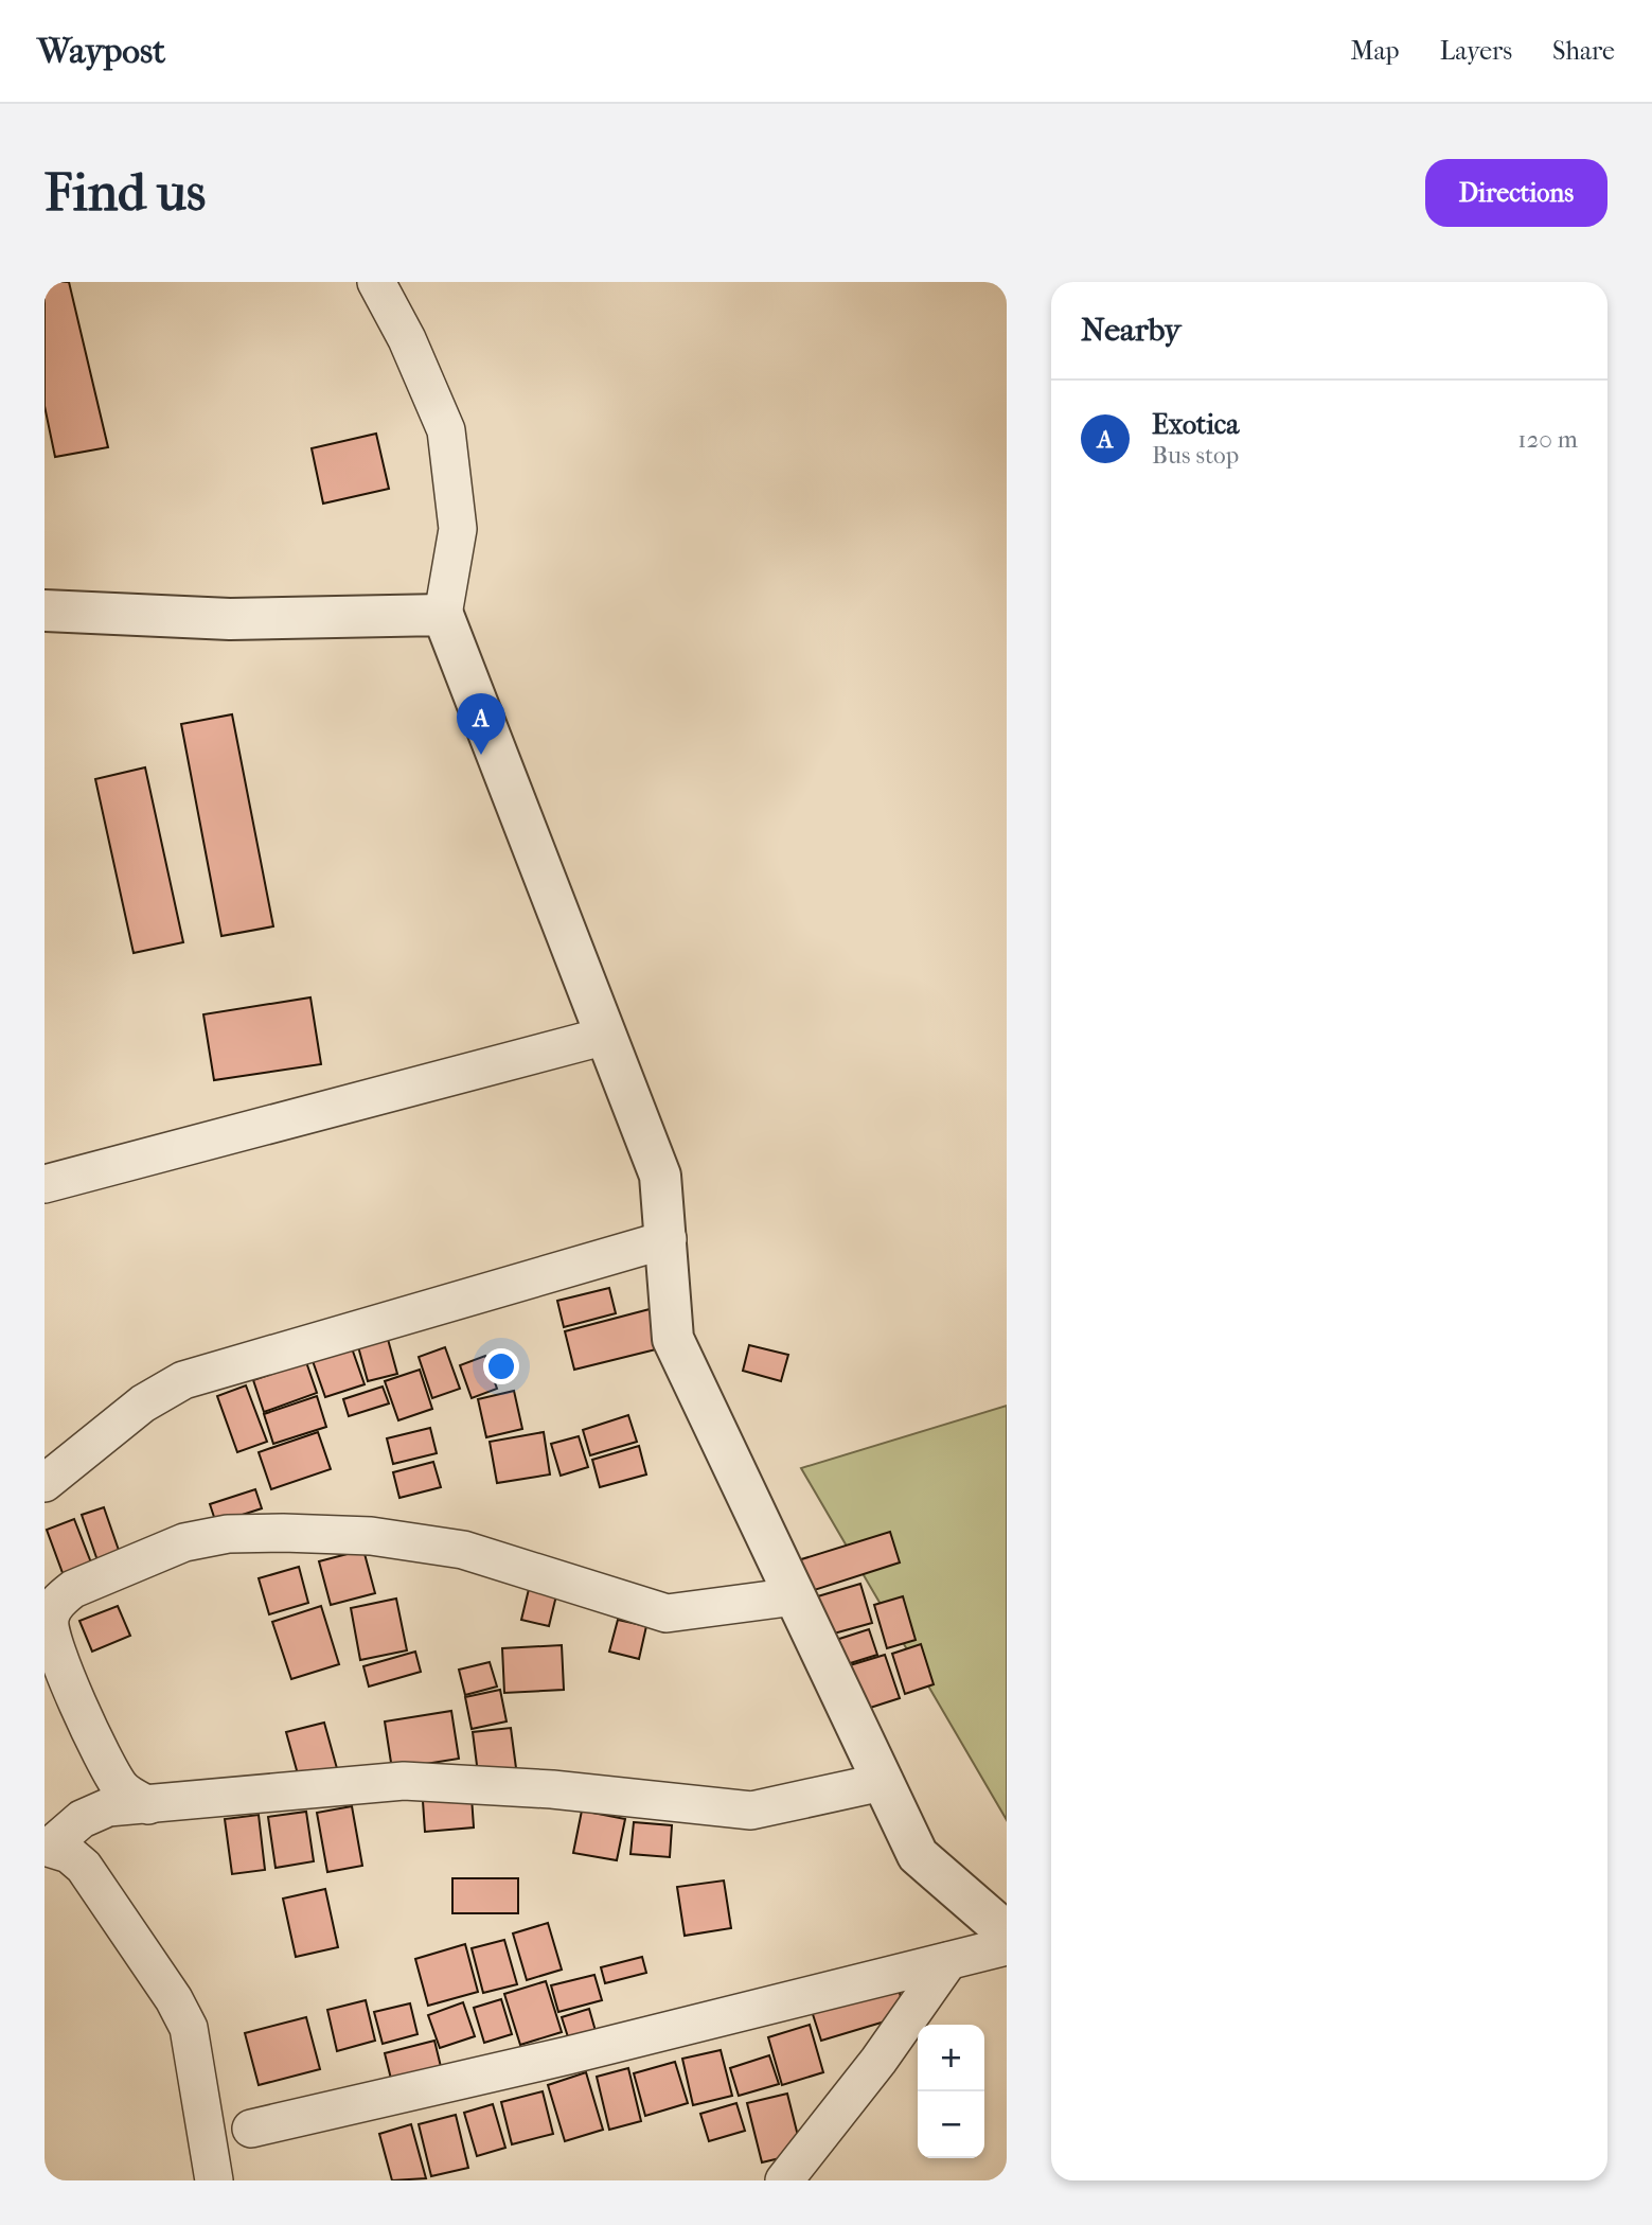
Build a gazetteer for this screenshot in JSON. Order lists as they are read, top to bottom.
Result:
{
  "page": {
    "header": "Waypost",
    "nav": ["Map", "Layers", "Share"],
    "buttons": "Directions",
    "title": "Find us",
    "heading": "Nearby",
    "list": [
      {
        "mark": "A",
        "name": "Exotica",
        "note": "Bus stop",
        "value": "120 m"
      }
    ],
    "pins": "A",
    "map_buttons": ["+", "−"]
  }
}
